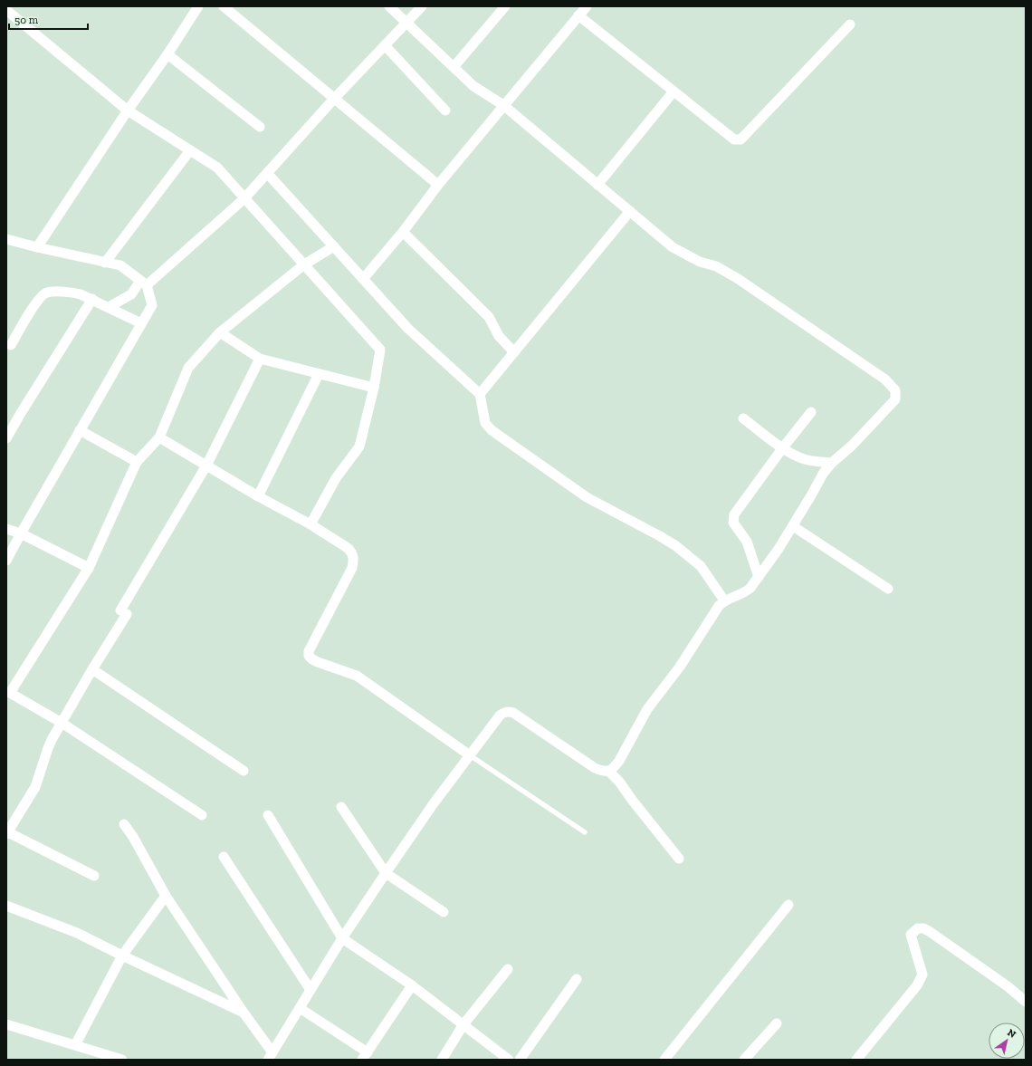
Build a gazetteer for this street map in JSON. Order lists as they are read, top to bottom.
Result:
{
  "scale_bar": "50 m",
  "north": "top right"
}
